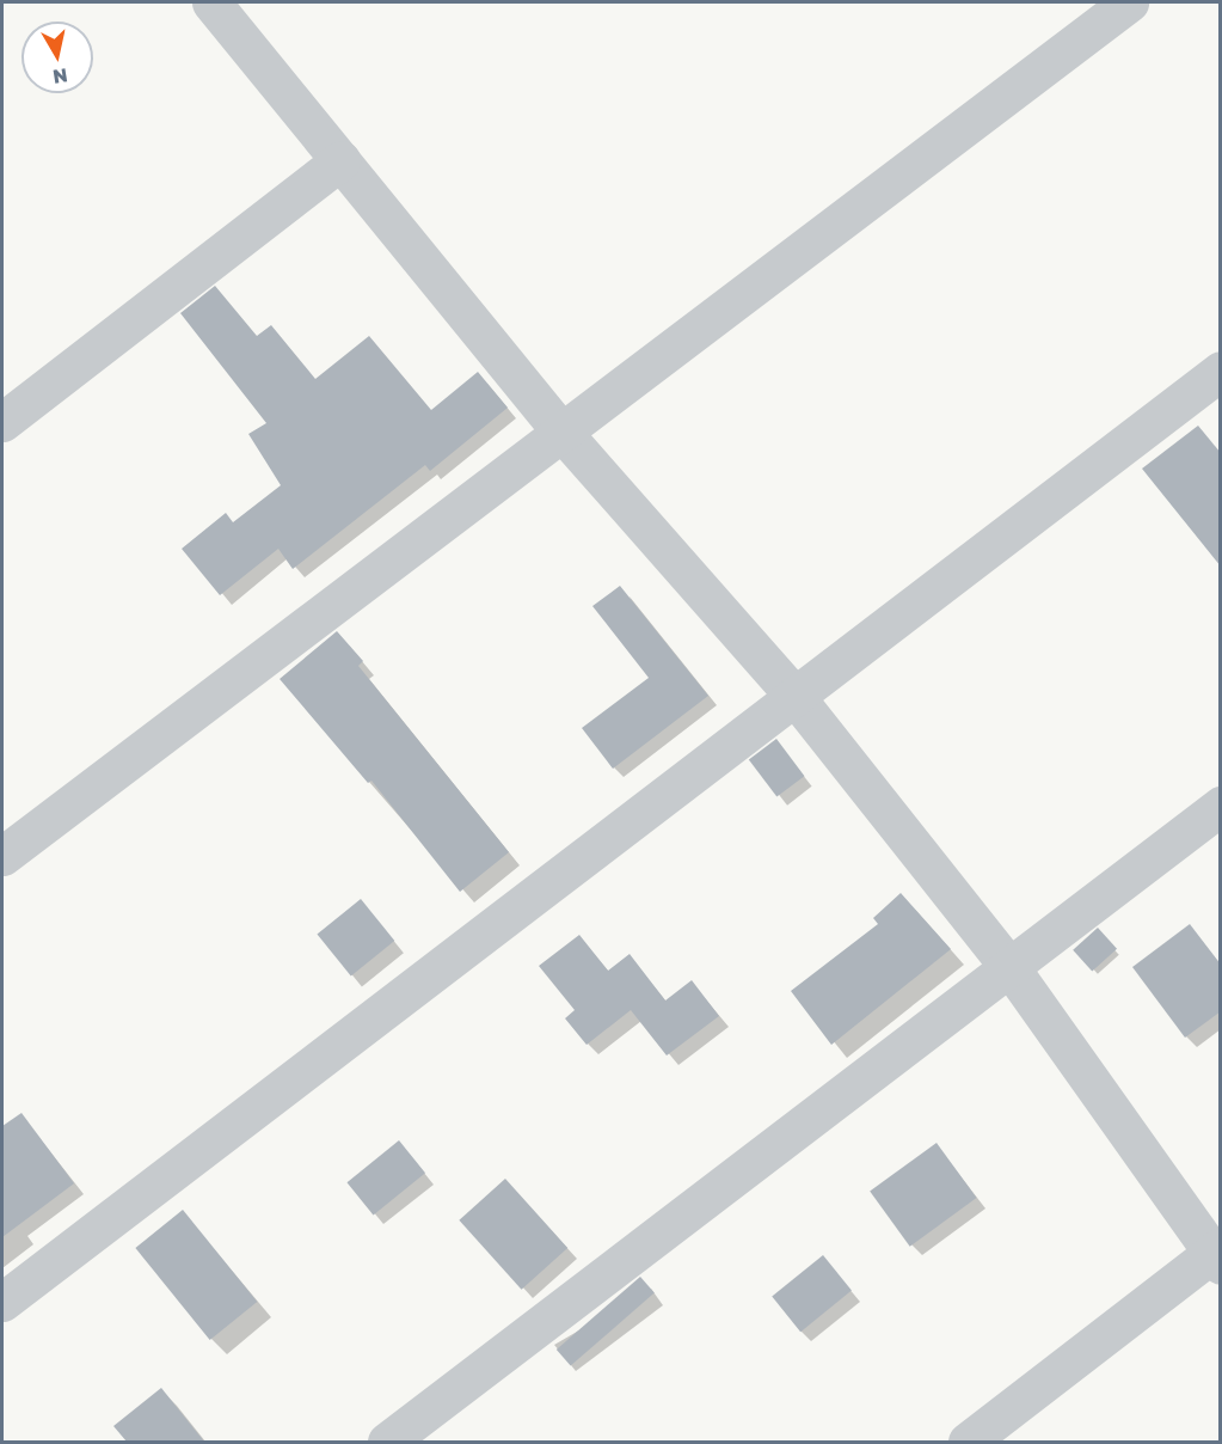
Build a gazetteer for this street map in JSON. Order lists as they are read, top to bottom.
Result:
{
  "north": "bottom"
}
